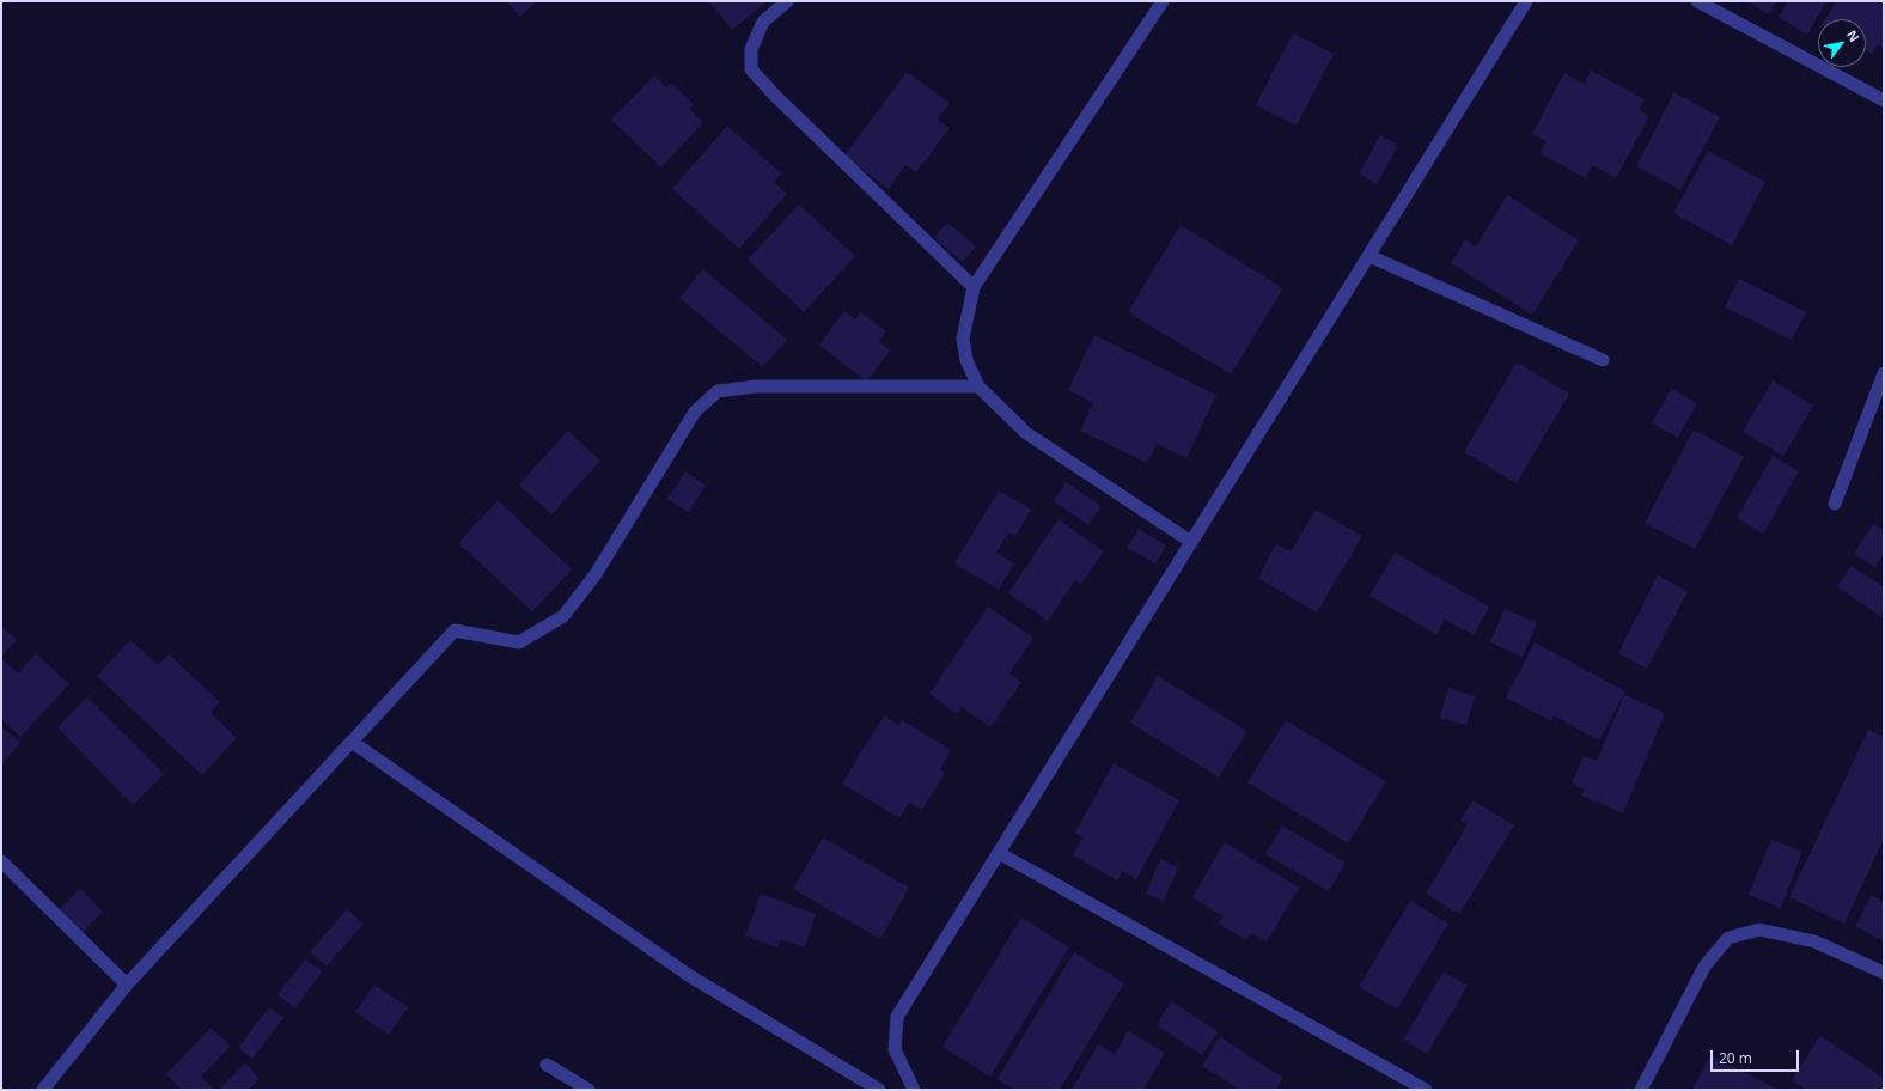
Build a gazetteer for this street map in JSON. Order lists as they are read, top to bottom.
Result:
{
  "scale_bar": "20 m",
  "north": "top right"
}
